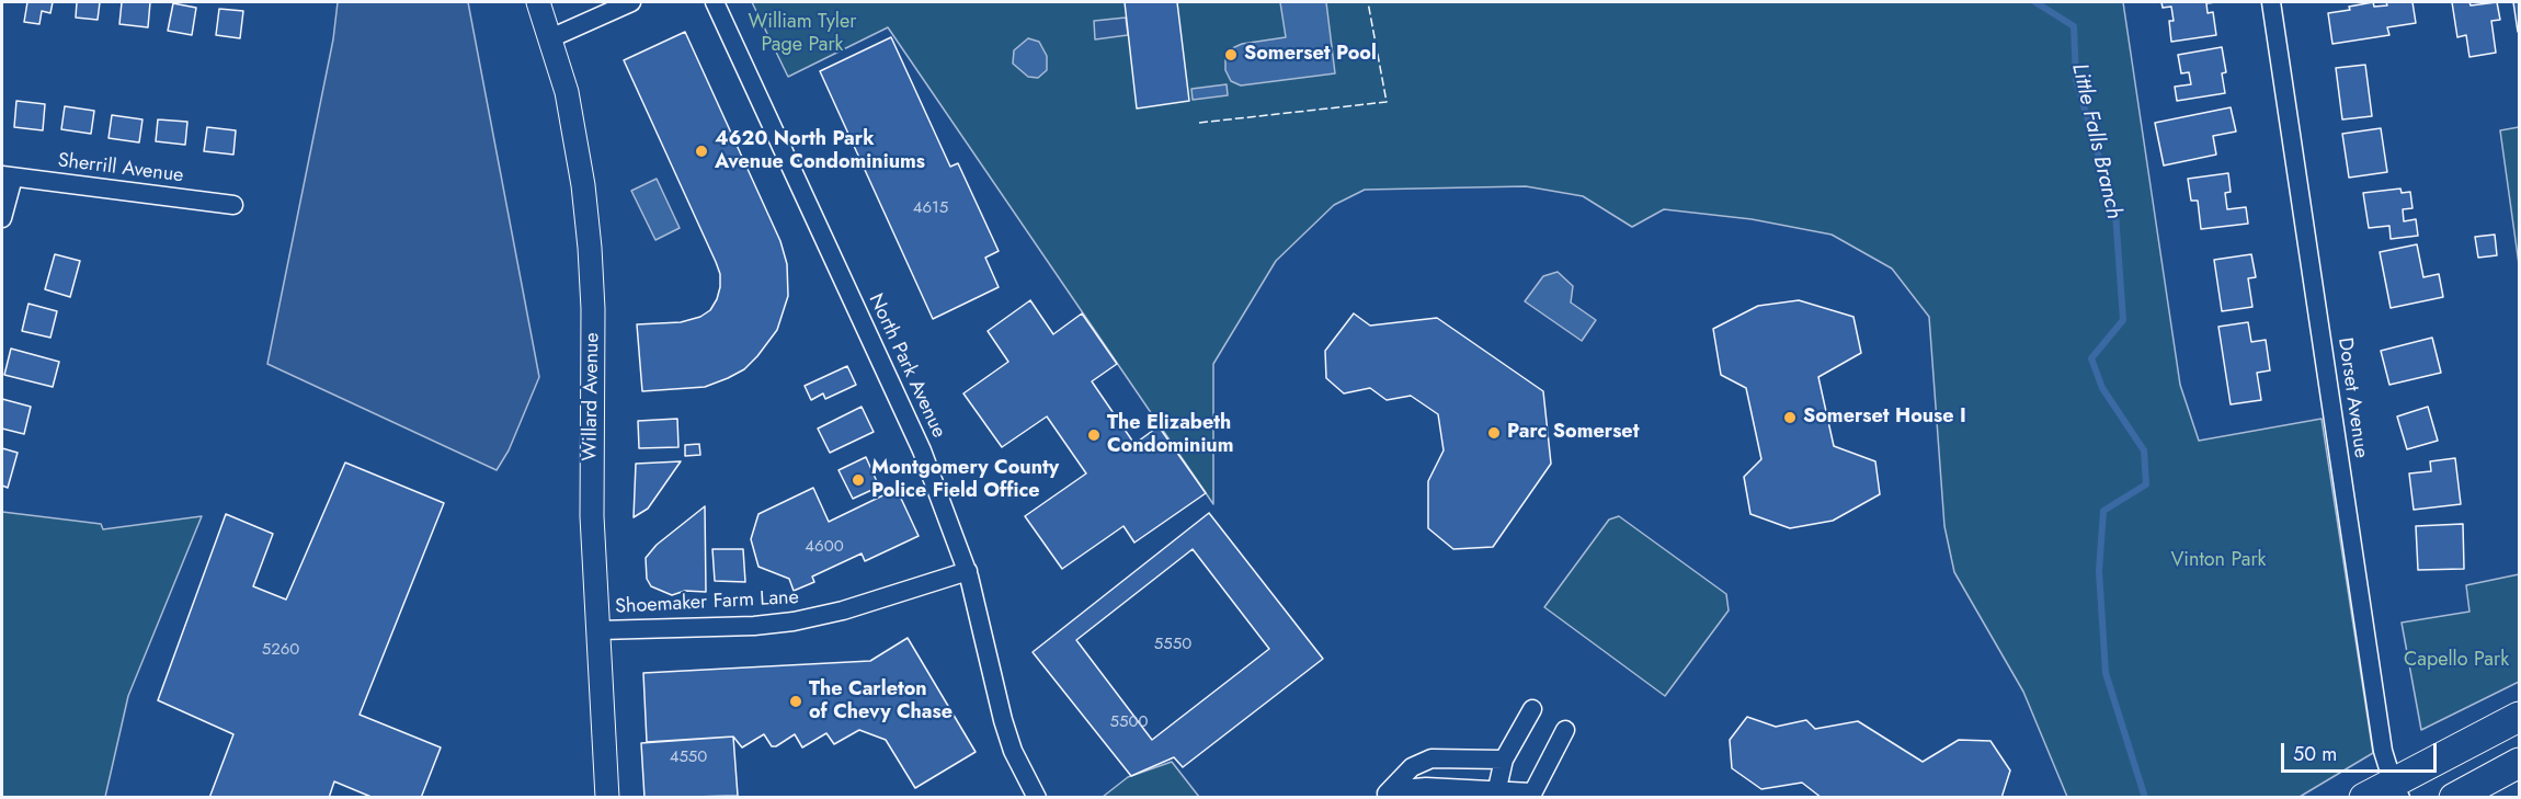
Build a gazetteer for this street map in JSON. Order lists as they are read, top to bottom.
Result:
{
  "streets": {
    "street": [
      "Sherrill Avenue",
      "North Park Avenue",
      "Willard Avenue",
      "Dorset Avenue",
      "Shoemaker Farm Lane"
    ]
  },
  "crossings": [
    ["North Park Avenue", "Shoemaker Farm Lane"],
    ["Willard Avenue", "Shoemaker Farm Lane"]
  ],
  "water": ["Little Falls Branch"],
  "parks": ["William Tyler Page Park", "Vinton Park", "Capello Park"],
  "places": [
    "Somerset Pool",
    "4620 North Park Avenue Condominiums",
    "Somerset House I",
    "Parc Somerset",
    "The Elizabeth Condominium",
    "Montgomery County Police Field Office",
    "The Carleton of Chevy Chase"
  ],
  "house_numbers": [
    "4615",
    "4600",
    "5550",
    "5260",
    "5500",
    "4550"
  ],
  "scale_bar": "50 m"
}
